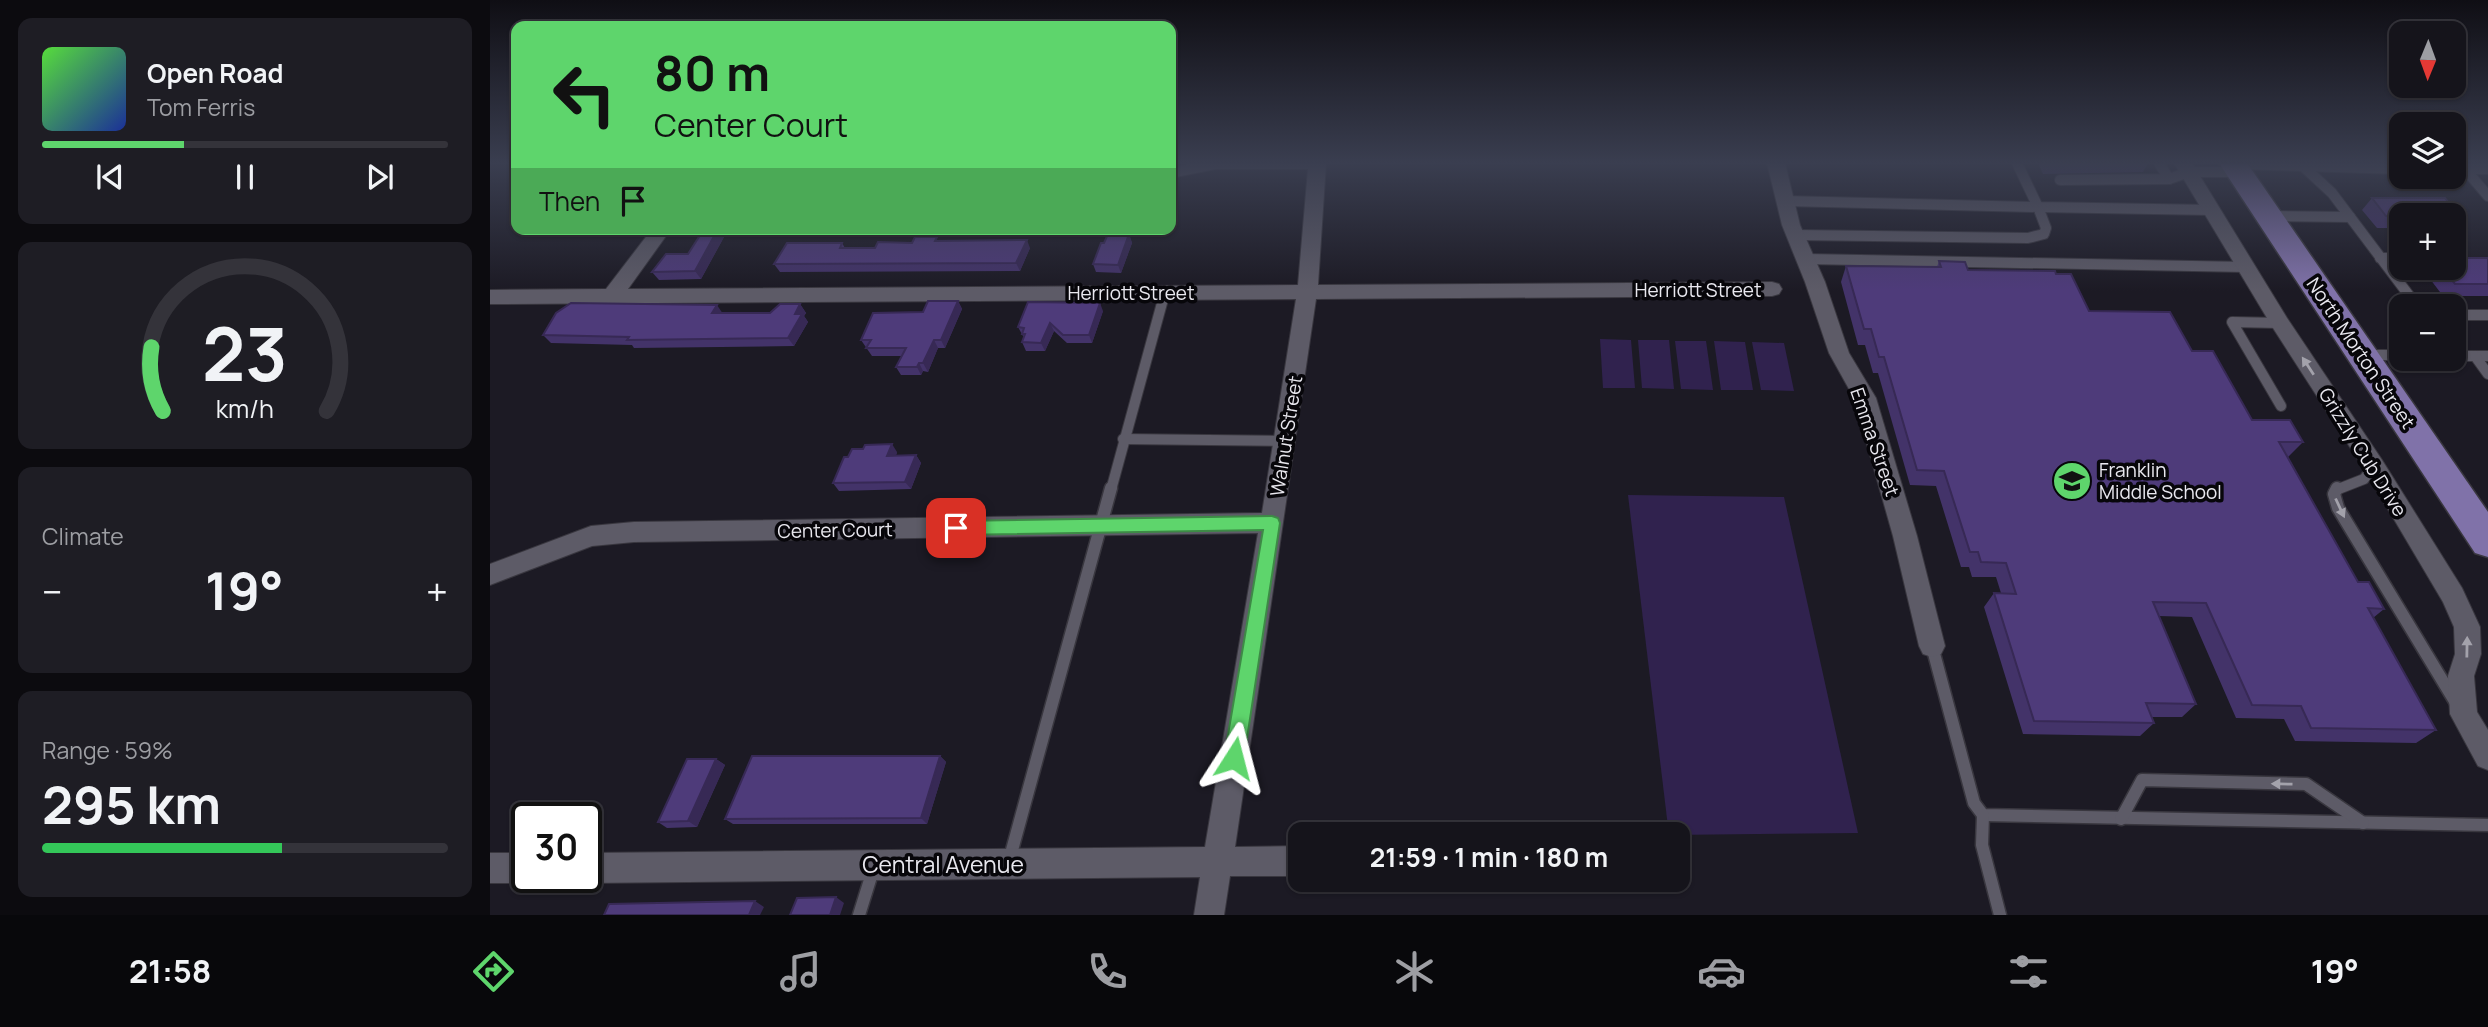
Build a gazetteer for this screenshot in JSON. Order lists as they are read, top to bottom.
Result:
{
  "streets": {
    "main road": ["North Morton Street"],
    "street": [
      "Herriott Street",
      "Walnut Street",
      "Emma Street",
      "Grizzly Cub Drive",
      "Center Court",
      "Central Avenue"
    ]
  },
  "crossings": [
    ["Herriott Street", "Walnut Street"],
    ["Walnut Street", "Center Court"],
    ["Walnut Street", "Central Avenue"]
  ],
  "one_way": ["Grizzly Cub Drive"],
  "places": {
    "school or university": ["Franklin Middle School"]
  },
  "north": "bottom",
  "page": {
    "map_buttons": ["+", "−"],
    "turn": ["80 m", "Center Court"],
    "song": ["Open Road", "Tom Ferris"],
    "then": "Then",
    "tile": [
      "Climate",
      ["Range · 59%", "295 km"]
    ],
    "heat": ["−", "19°", "+"],
    "limit": "30",
    "trip": "21:59 · 1 min · 180 m",
    "tabs": ["21:58", "19°"],
    "gauge": ["23", "km/h"]
  }
}
